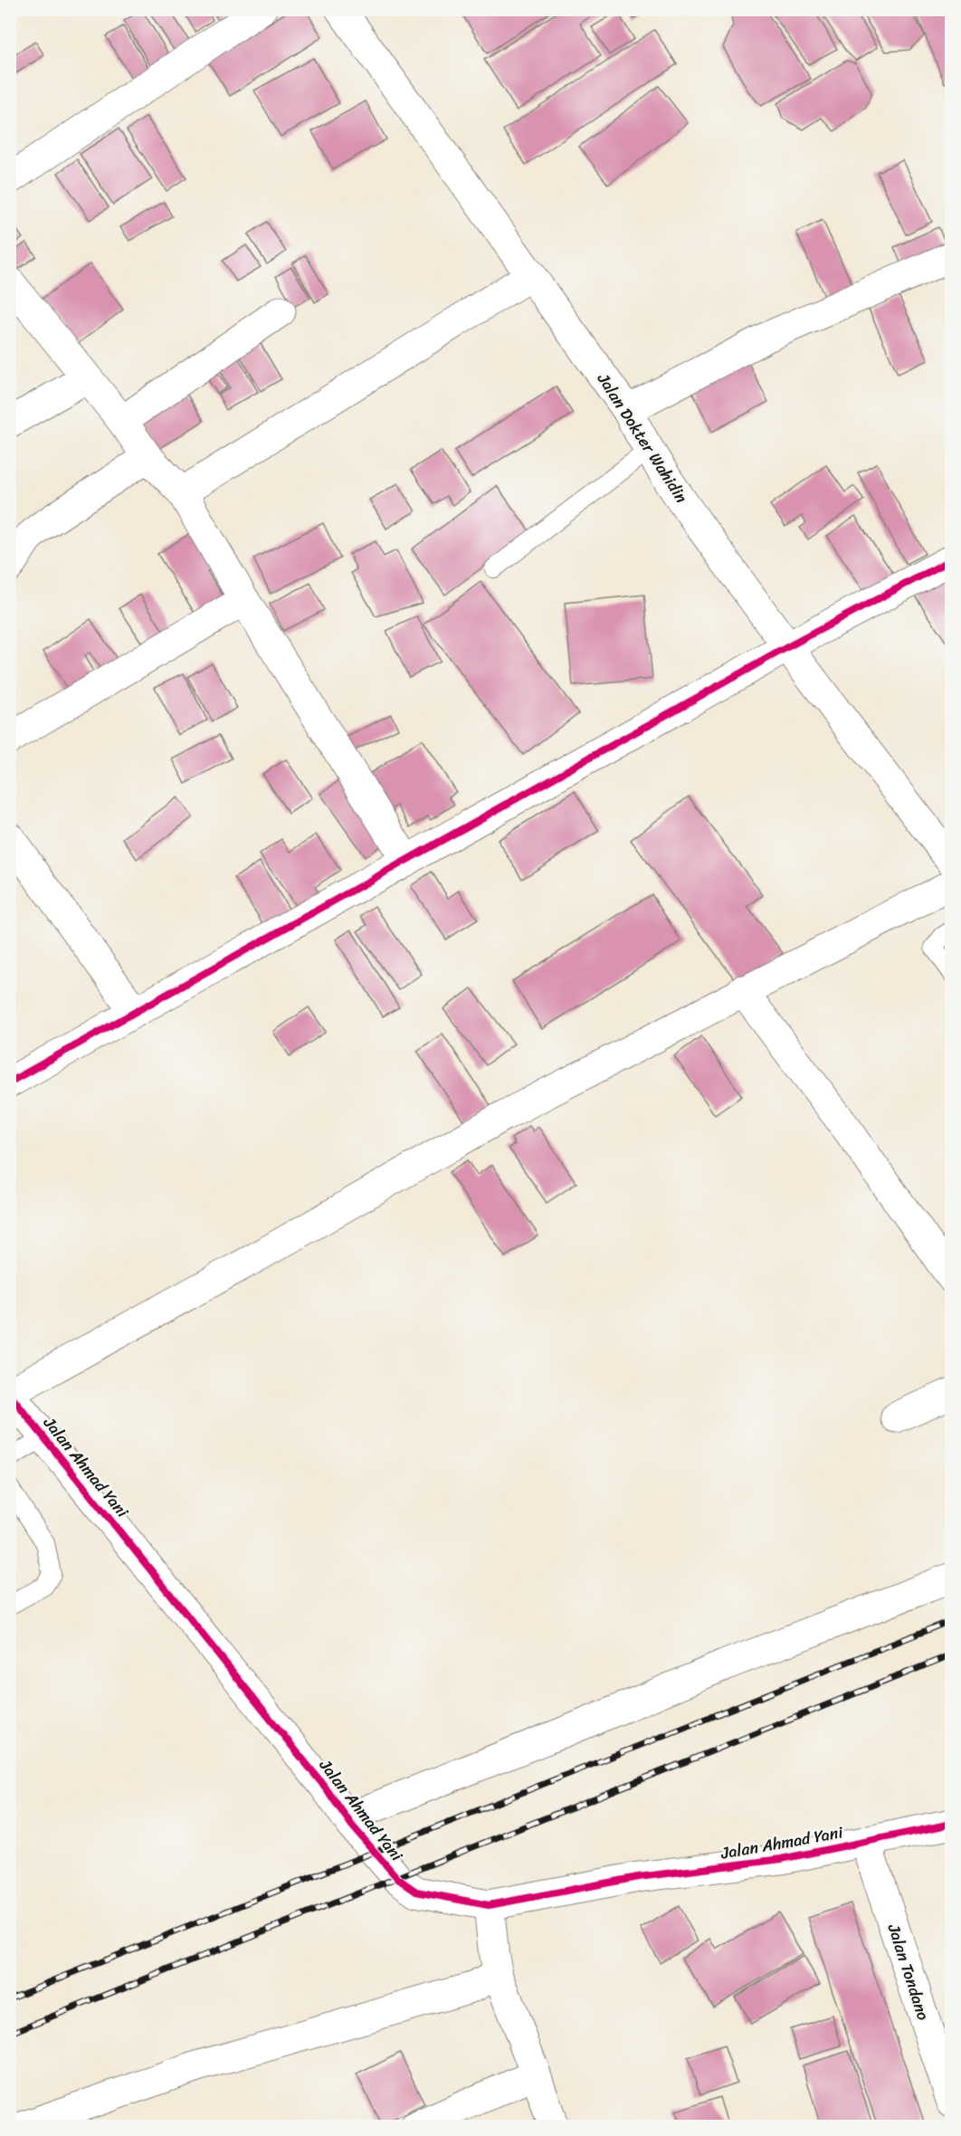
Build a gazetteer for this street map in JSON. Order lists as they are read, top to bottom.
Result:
{
  "streets": {
    "street": ["Jalan Dokter Wahidin", "Jalan Ahmad Yani", "Jalan Tondano"]
  },
  "crossings": [
    ["Jalan Ahmad Yani", "Jalan Tondano"]
  ]
}
